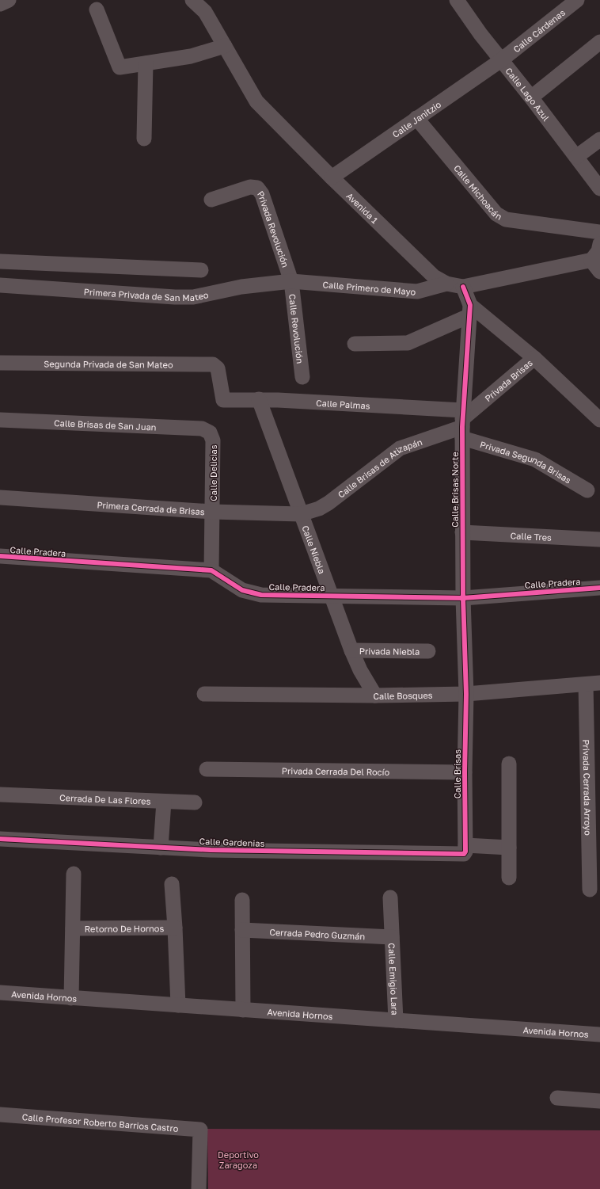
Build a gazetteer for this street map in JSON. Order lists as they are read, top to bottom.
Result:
{
  "streets": {
    "street": [
      "Calle Cárdenas",
      "Calle Lago Azul",
      "Calle Janitzio",
      "Calle Michoacán",
      "Avenida 1",
      "Privada Revolución",
      "Calle Primero de Mayo",
      "Primera Privada de San Mateo",
      "Calle Revolución",
      "Segunda Privada de San Mateo",
      "Privada Brisas",
      "Calle Palmas",
      "Calle Brisas de San Juan",
      "Privada Segunda Brisas",
      "Calle Brisas de Atizapán",
      "Calle Delicias",
      "Calle Brisas Norte",
      "Primera Cerrada de Brisas",
      "Calle Tres",
      "Calle Niebla",
      "Calle Pradera",
      "Privada Niebla",
      "Calle Bosques",
      "Privada Cerrada Del Rocío",
      "Calle Brisas",
      "Privada Cerrada Arroyo",
      "Cerrada De Las Flores",
      "Calle Gardenias",
      "Retorno De Hornos",
      "Cerrada Pedro Guzmán",
      "Calle Emigio Lara",
      "Avenida Hornos",
      "Calle Profesor Roberto Barrios Castro"
    ]
  },
  "crossings": [
    ["Calle Cárdenas", "Calle Lago Azul"],
    ["Calle Cárdenas", "Calle Janitzio"],
    ["Calle Lago Azul", "Calle Janitzio"],
    ["Calle Janitzio", "Calle Michoacán"],
    ["Calle Janitzio", "Avenida 1"],
    ["Avenida 1", "Calle Primero de Mayo"],
    ["Avenida 1", "Calle Brisas Norte"],
    ["Privada Revolución", "Calle Primero de Mayo"],
    ["Privada Revolución", "Primera Privada de San Mateo"],
    ["Privada Revolución", "Calle Revolución"],
    ["Calle Primero de Mayo", "Primera Privada de San Mateo"],
    ["Calle Primero de Mayo", "Calle Revolución"],
    ["Primera Privada de San Mateo", "Calle Revolución"],
    ["Segunda Privada de San Mateo", "Calle Palmas"],
    ["Privada Brisas", "Calle Palmas"],
    ["Privada Brisas", "Privada Segunda Brisas"],
    ["Privada Brisas", "Calle Brisas de Atizapán"],
    ["Privada Brisas", "Calle Brisas Norte"],
    ["Calle Palmas", "Privada Segunda Brisas"],
    ["Calle Palmas", "Calle Brisas de Atizapán"],
    ["Calle Palmas", "Calle Brisas Norte"],
    ["Calle Palmas", "Calle Niebla"],
    ["Calle Brisas de San Juan", "Calle Delicias"],
    ["Privada Segunda Brisas", "Calle Brisas de Atizapán"],
    ["Privada Segunda Brisas", "Calle Brisas Norte"],
    ["Calle Brisas de Atizapán", "Calle Brisas Norte"],
    ["Calle Brisas de Atizapán", "Primera Cerrada de Brisas"],
    ["Calle Brisas de Atizapán", "Calle Niebla"],
    ["Calle Delicias", "Primera Cerrada de Brisas"],
    ["Calle Delicias", "Calle Pradera"],
    ["Calle Brisas Norte", "Calle Tres"],
    ["Calle Brisas Norte", "Calle Pradera"],
    ["Calle Brisas Norte", "Calle Bosques"],
    ["Calle Brisas Norte", "Calle Brisas"],
    ["Primera Cerrada de Brisas", "Calle Niebla"],
    ["Calle Niebla", "Calle Pradera"],
    ["Calle Niebla", "Privada Niebla"],
    ["Calle Niebla", "Calle Bosques"],
    ["Calle Bosques", "Calle Brisas"],
    ["Calle Bosques", "Privada Cerrada Arroyo"],
    ["Privada Cerrada Del Rocío", "Calle Brisas"],
    ["Calle Brisas", "Calle Gardenias"],
    ["Cerrada De Las Flores", "Calle Gardenias"],
    ["Cerrada Pedro Guzmán", "Calle Emigio Lara"],
    ["Calle Emigio Lara", "Avenida Hornos"]
  ],
  "parks": ["Deportivo Zaragoza"]
}
